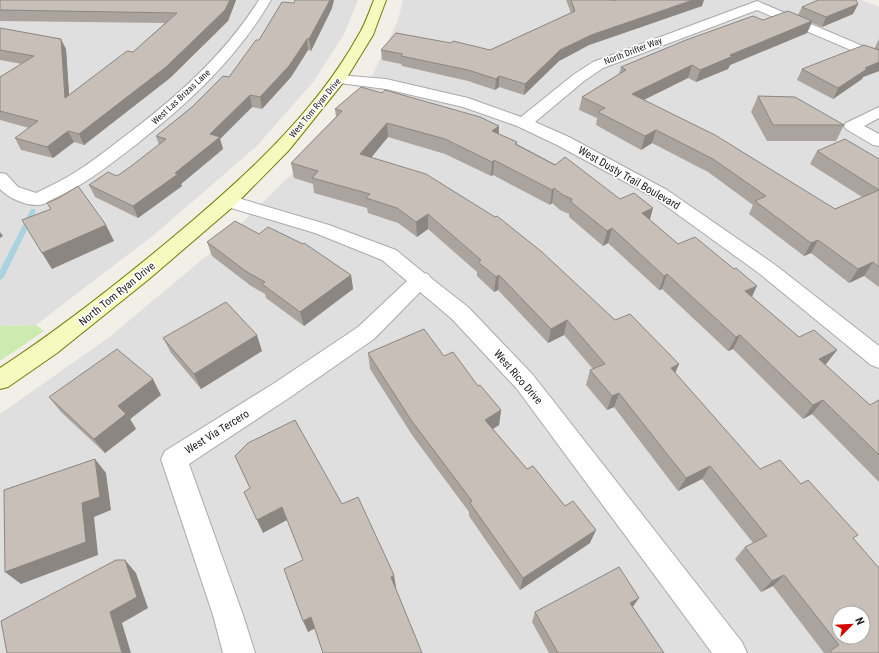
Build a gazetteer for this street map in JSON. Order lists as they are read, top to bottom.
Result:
{
  "streets": {
    "street": [
      "North Drifter Way",
      "West Las Brizas Lane",
      "West Tom Ryan Drive",
      "West Dusty Trail Boulevard",
      "North Tom Ryan Drive",
      "West Rico Drive",
      "West Via Tercero"
    ]
  },
  "crossings": [
    ["North Drifter Way", "West Dusty Trail Boulevard"],
    ["West Tom Ryan Drive", "West Dusty Trail Boulevard"],
    ["West Tom Ryan Drive", "North Tom Ryan Drive"],
    ["West Tom Ryan Drive", "West Rico Drive"],
    ["North Tom Ryan Drive", "West Rico Drive"],
    ["West Rico Drive", "West Via Tercero"]
  ],
  "north": "top right"
}
